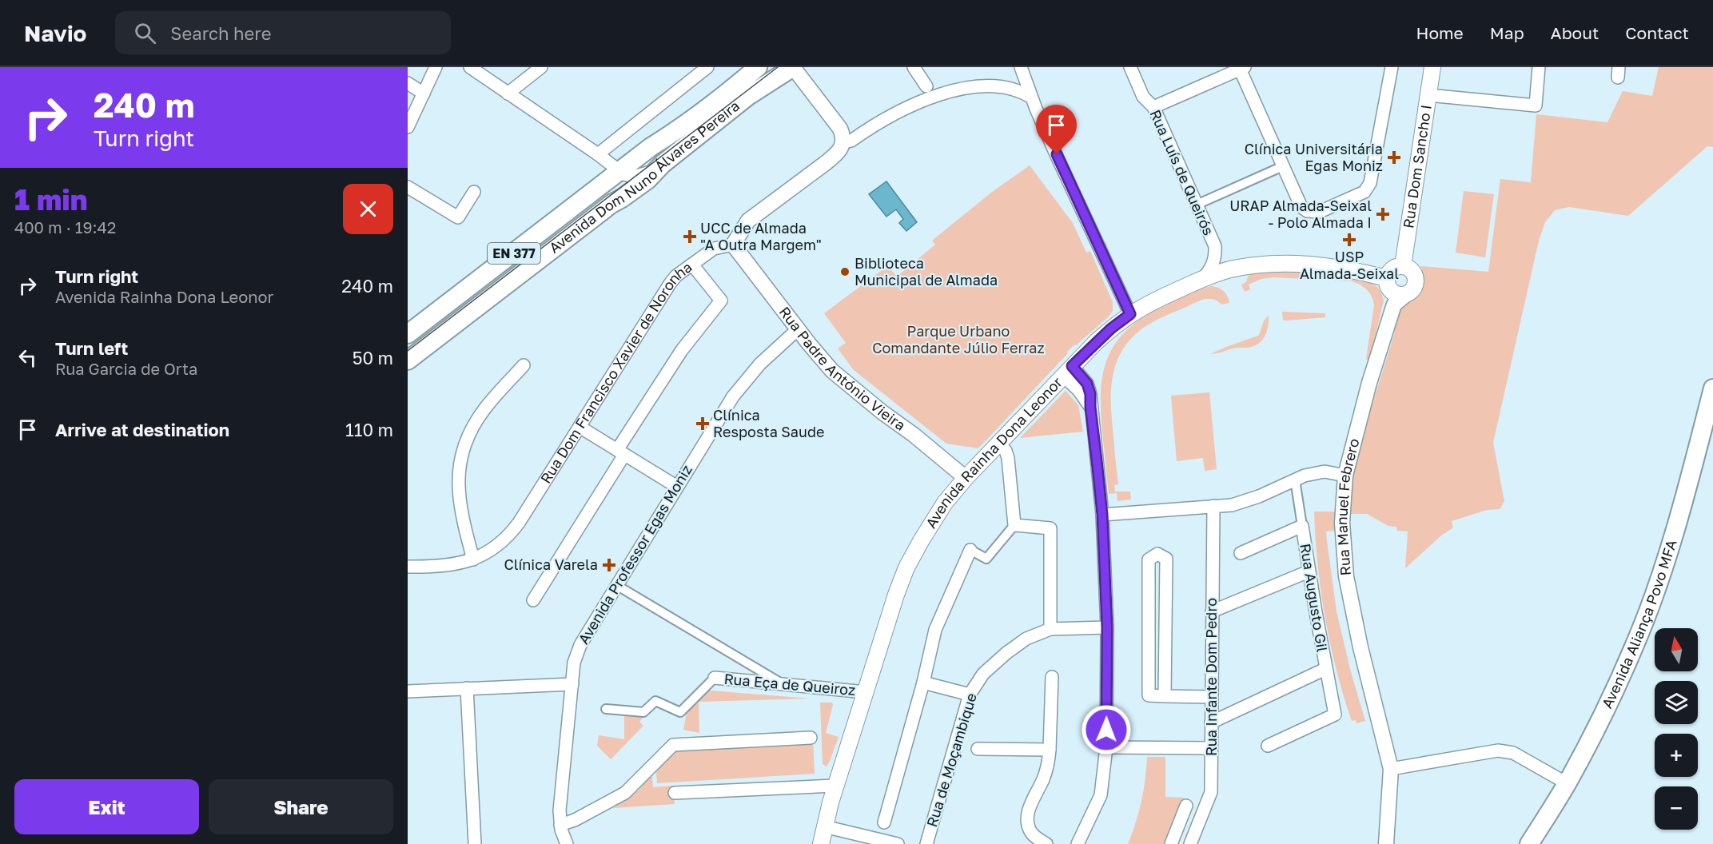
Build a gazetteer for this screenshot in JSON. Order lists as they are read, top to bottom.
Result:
{
  "streets": {
    "main road": [
      "Rua Dom Sancho I",
      "Avenida Dom Nuno Álvares Pereira",
      "EN 377",
      "Avenida Rainha Dona Leonor",
      "Avenida Aliança Povo MFA"
    ],
    "street": [
      "Rua Luís de Queirós",
      "Rua Padre António Vieira",
      "Rua Dom Francisco Xavier de Noronha",
      "Rua Manuel Febrero",
      "Avenida Professor Egas Moniz",
      "Rua Augusto Gil",
      "Rua Infante Dom Pedro",
      "Rua Eça de Queiroz",
      "Rua de Moçambique"
    ]
  },
  "crossings": [
    ["Rua Dom Sancho I", "Avenida Rainha Dona Leonor"],
    ["Rua Dom Sancho I", "Rua Manuel Febrero"],
    ["Rua Luís de Queirós", "Avenida Rainha Dona Leonor"],
    ["Rua Padre António Vieira", "Rua Dom Francisco Xavier de Noronha"],
    ["Rua Padre António Vieira", "Avenida Rainha Dona Leonor"],
    ["Rua Padre António Vieira", "Avenida Professor Egas Moniz"],
    ["Avenida Rainha Dona Leonor", "Rua Manuel Febrero"],
    ["Avenida Rainha Dona Leonor", "Rua Eça de Queiroz"],
    ["Rua Augusto Gil", "Rua Infante Dom Pedro"]
  ],
  "parks": ["Parque Urbano Comandante Júlio Ferraz"],
  "places": {
    "health": [
      "Clínica Universitária Egas Moniz",
      "URAP Almada-Seixal - Polo Almada I",
      "UCC de Almada \"A Outra Margem\"",
      "USP Almada-Seixal",
      "Clínica Resposta Saude",
      "Clínica Varela"
    ],
    "other": ["Biblioteca Municipal de Almada"]
  },
  "north": "top",
  "page": {
    "header": "Navio",
    "search": "Search here",
    "nav": [
      "Home",
      "Map",
      "About",
      "Contact"
    ],
    "turn": ["240 m", "Turn right"],
    "heading": ["1 min", "400 m · 19:42"],
    "list": [
      {
        "name": "Turn right",
        "note": "Avenida Rainha Dona Leonor",
        "value": "240 m"
      },
      {
        "name": "Turn left",
        "note": "Rua Garcia de Orta",
        "value": "50 m"
      },
      {
        "name": "Arrive at destination",
        "value": "110 m"
      }
    ],
    "map_buttons": ["+", "−"],
    "buttons": ["Exit", "Share"]
  }
}
